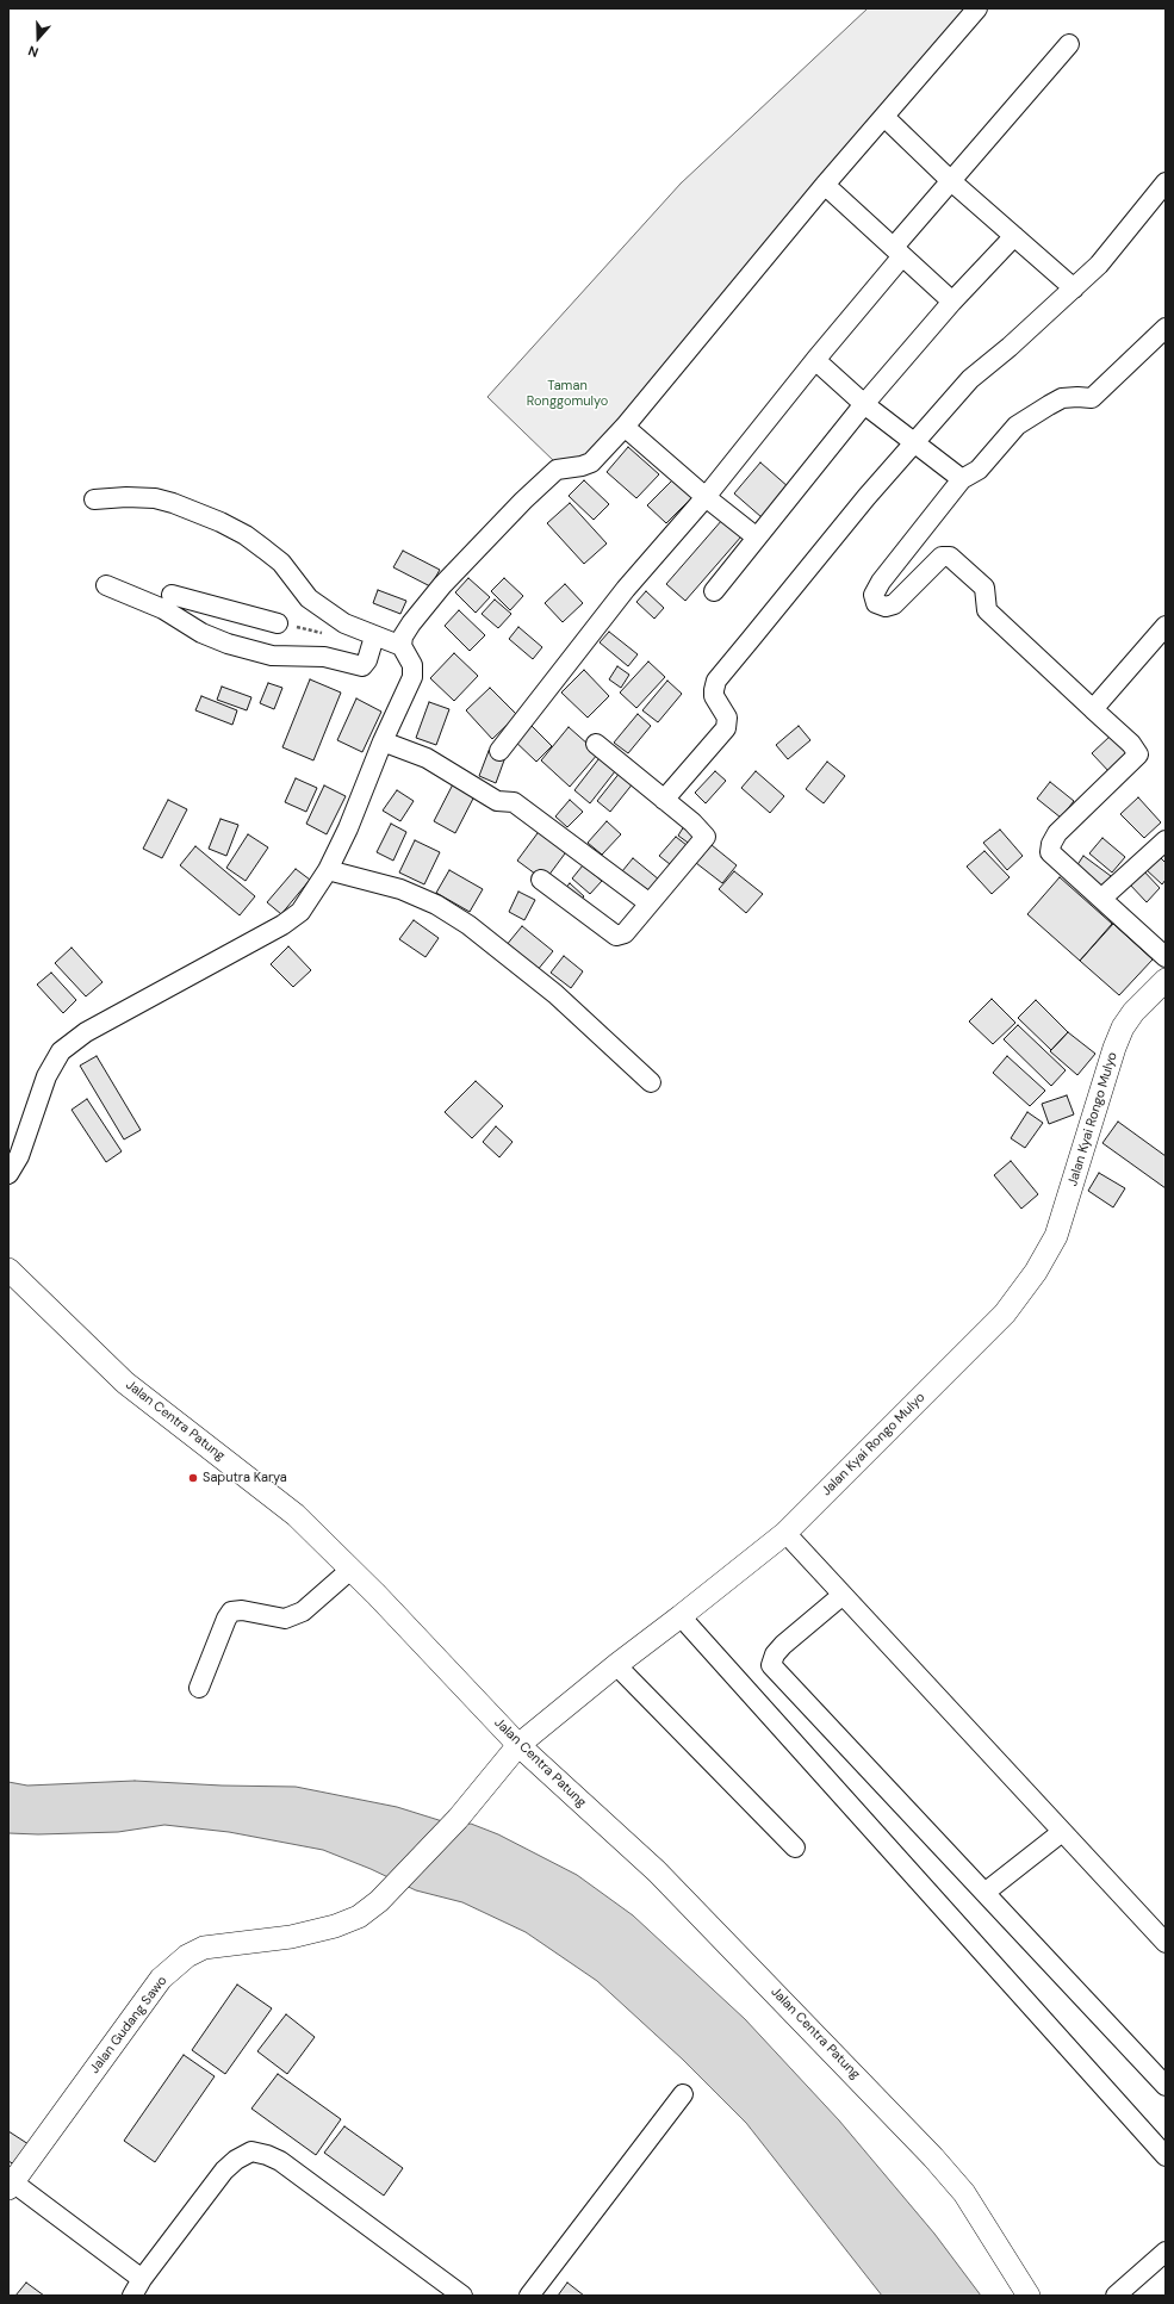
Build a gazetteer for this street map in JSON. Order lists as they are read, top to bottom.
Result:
{
  "streets": {
    "street": ["Jalan Kyai Rongo Mulyo", "Jalan Centra Patung", "Jalan Gudang Sawo"]
  },
  "crossings": [
    ["Jalan Kyai Rongo Mulyo", "Jalan Centra Patung"],
    ["Jalan Kyai Rongo Mulyo", "Jalan Gudang Sawo"]
  ],
  "parks": ["Taman Ronggomulyo"],
  "places": ["Saputra Karya"],
  "north": "bottom"
}
